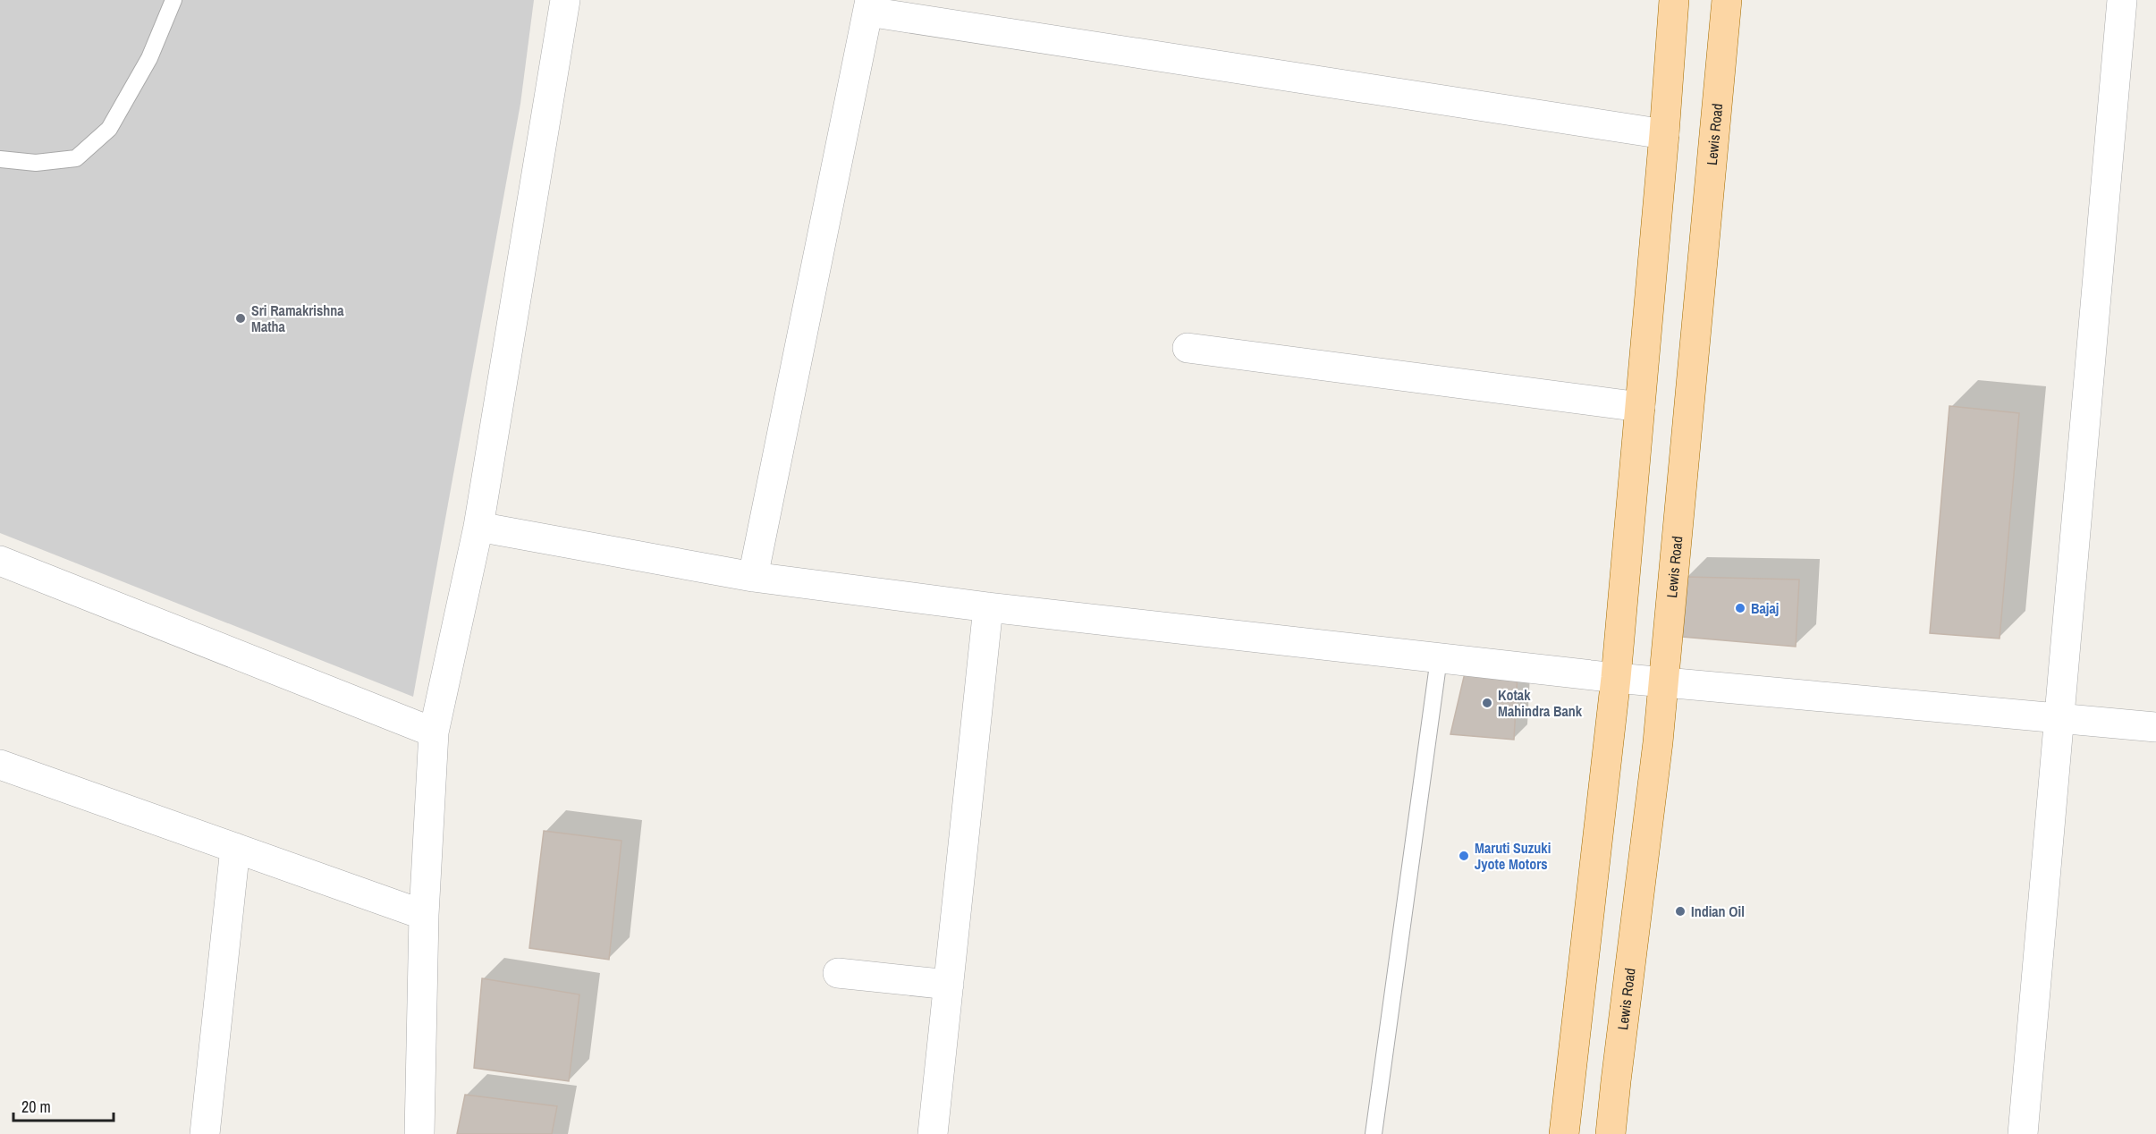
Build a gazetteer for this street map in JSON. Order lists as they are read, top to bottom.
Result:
{
  "streets": {
    "main road": ["Lewis Road"]
  },
  "places": [
    "Sri Ramakrishna Matha",
    "Bajaj",
    "Kotak Mahindra Bank",
    "Maruti Suzuki Jyote Motors",
    "Indian Oil"
  ],
  "scale_bar": "20 m"
}
